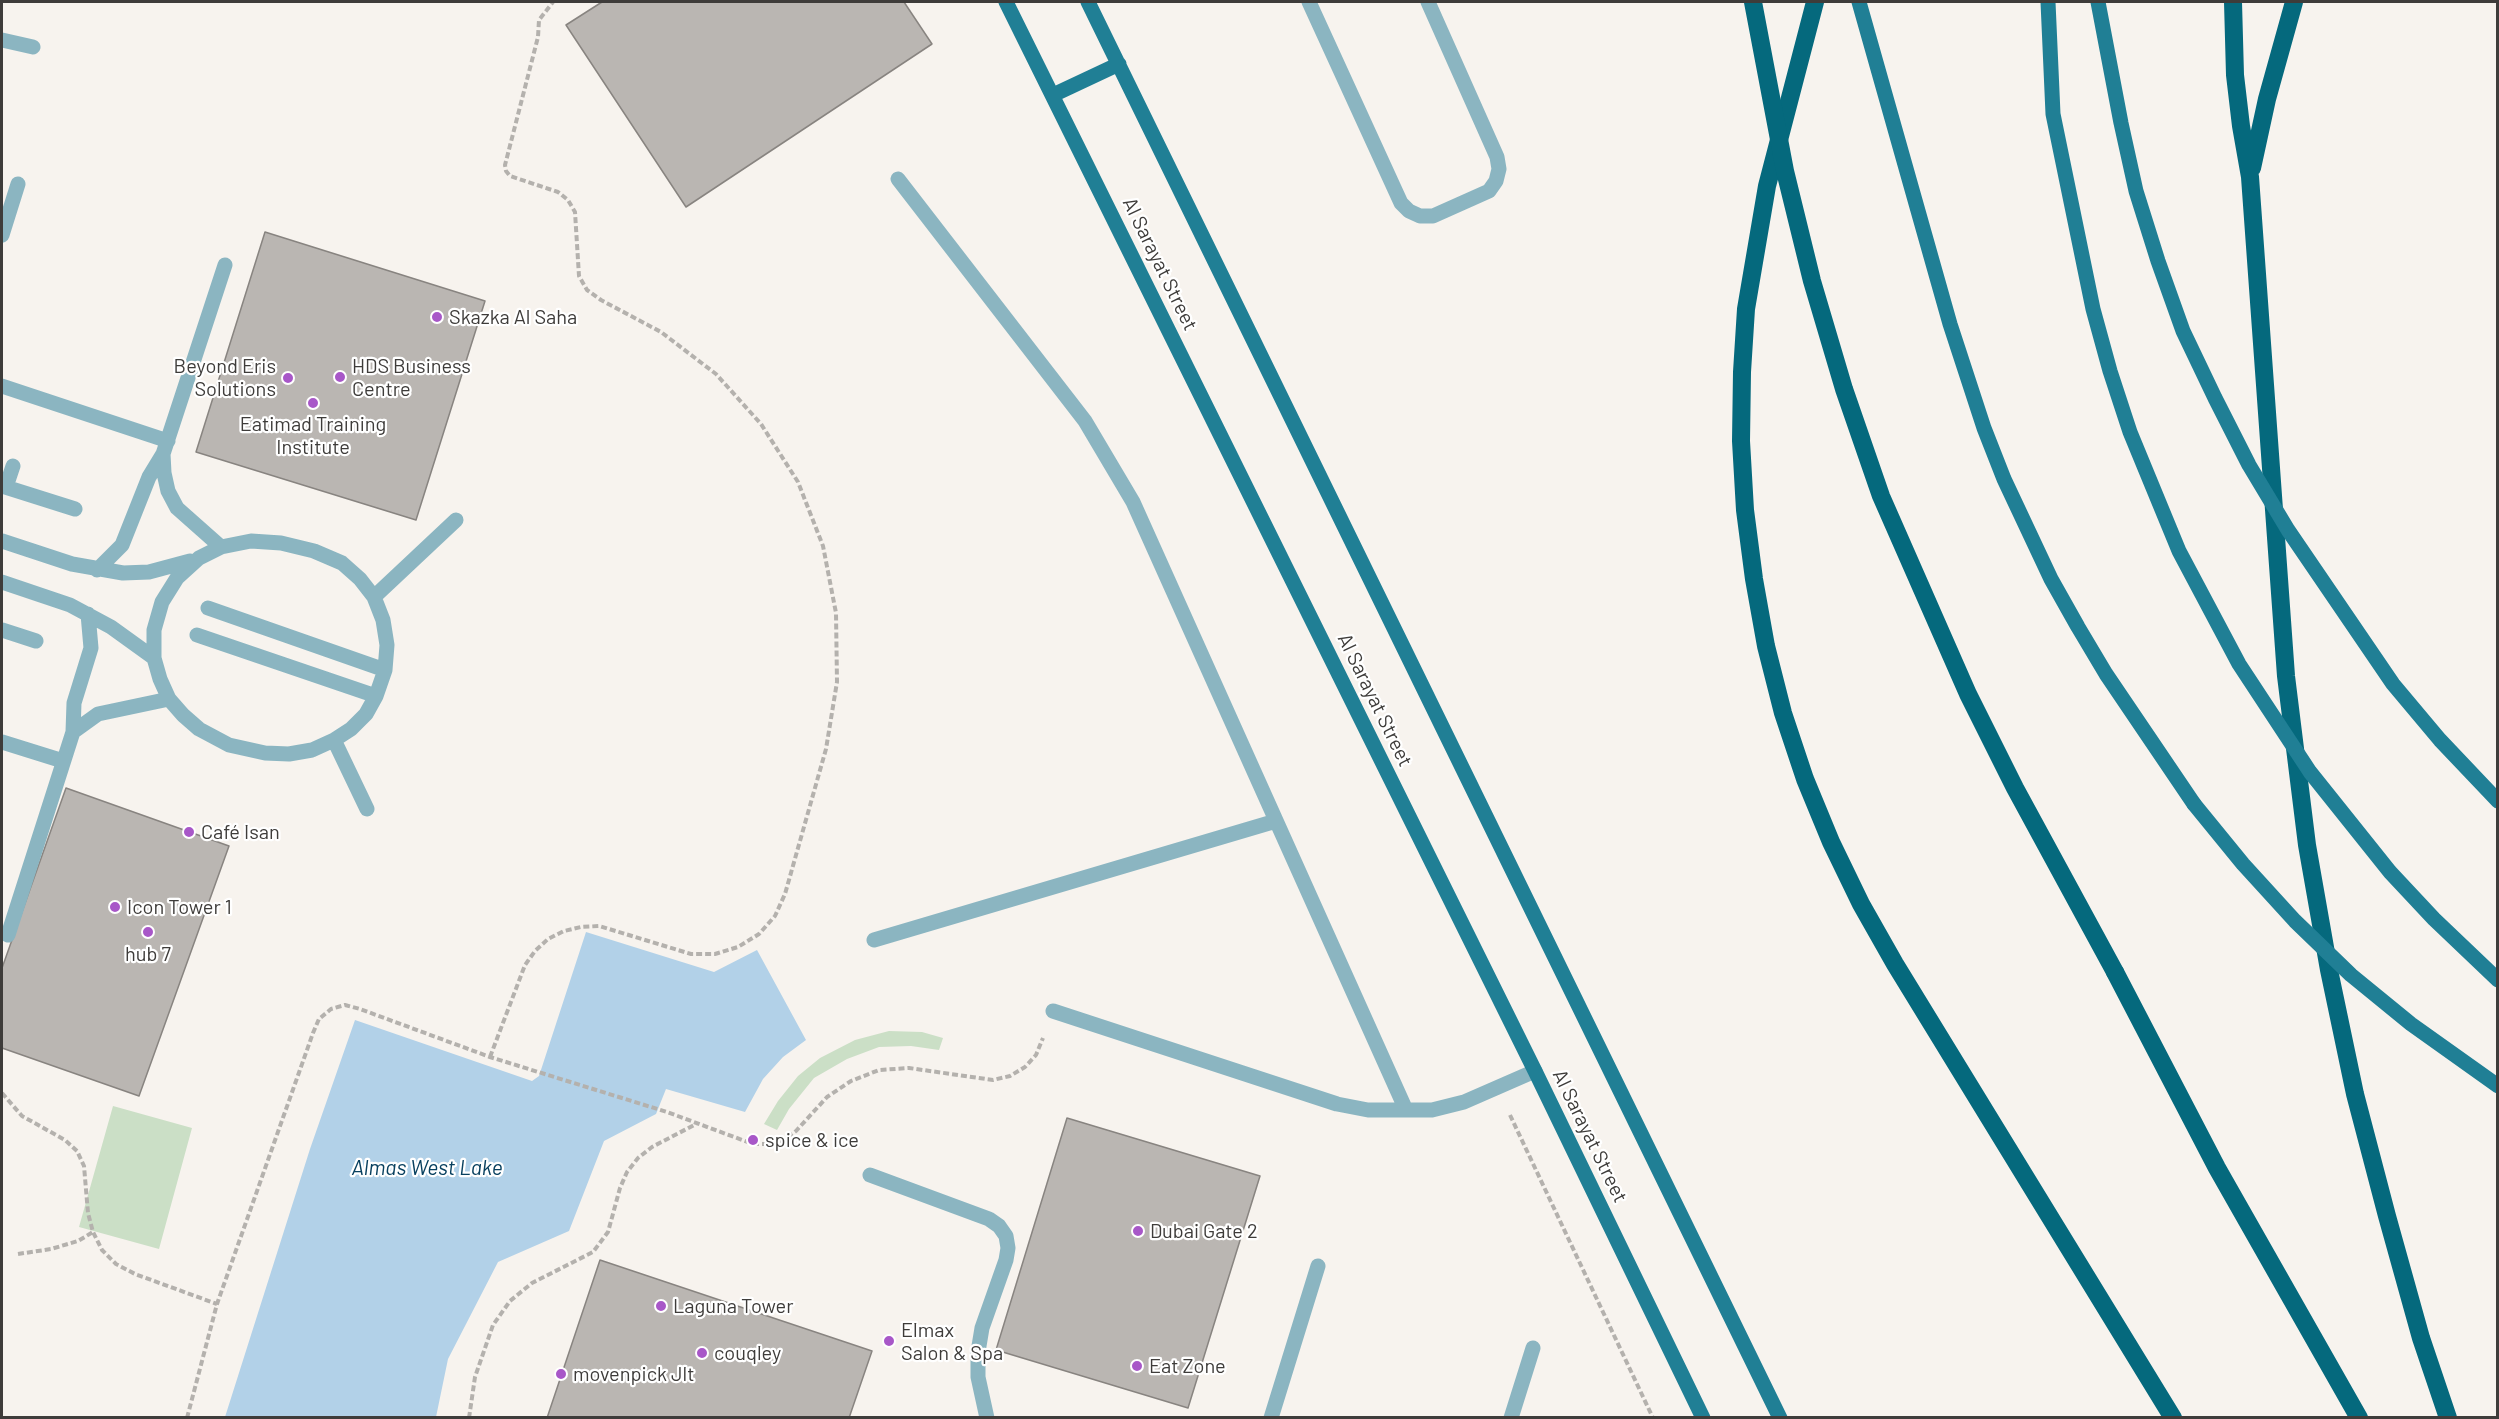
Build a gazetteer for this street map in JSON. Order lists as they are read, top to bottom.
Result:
{
  "streets": {
    "main road": ["Al Sarayat Street"]
  },
  "water": ["Almas West Lake"],
  "places": [
    "Skazka Al Saha",
    "HDS Business Centre",
    "Beyond Eris Solutions",
    "Eatimad Training Institute",
    "Café Isan",
    "Icon Tower 1",
    "hub 7",
    "spice & ice",
    "Dubai Gate 2",
    "Laguna Tower",
    "Elmax Salon & Spa",
    "couqley",
    "Eat Zone",
    "movenpick Jlt"
  ]
}
